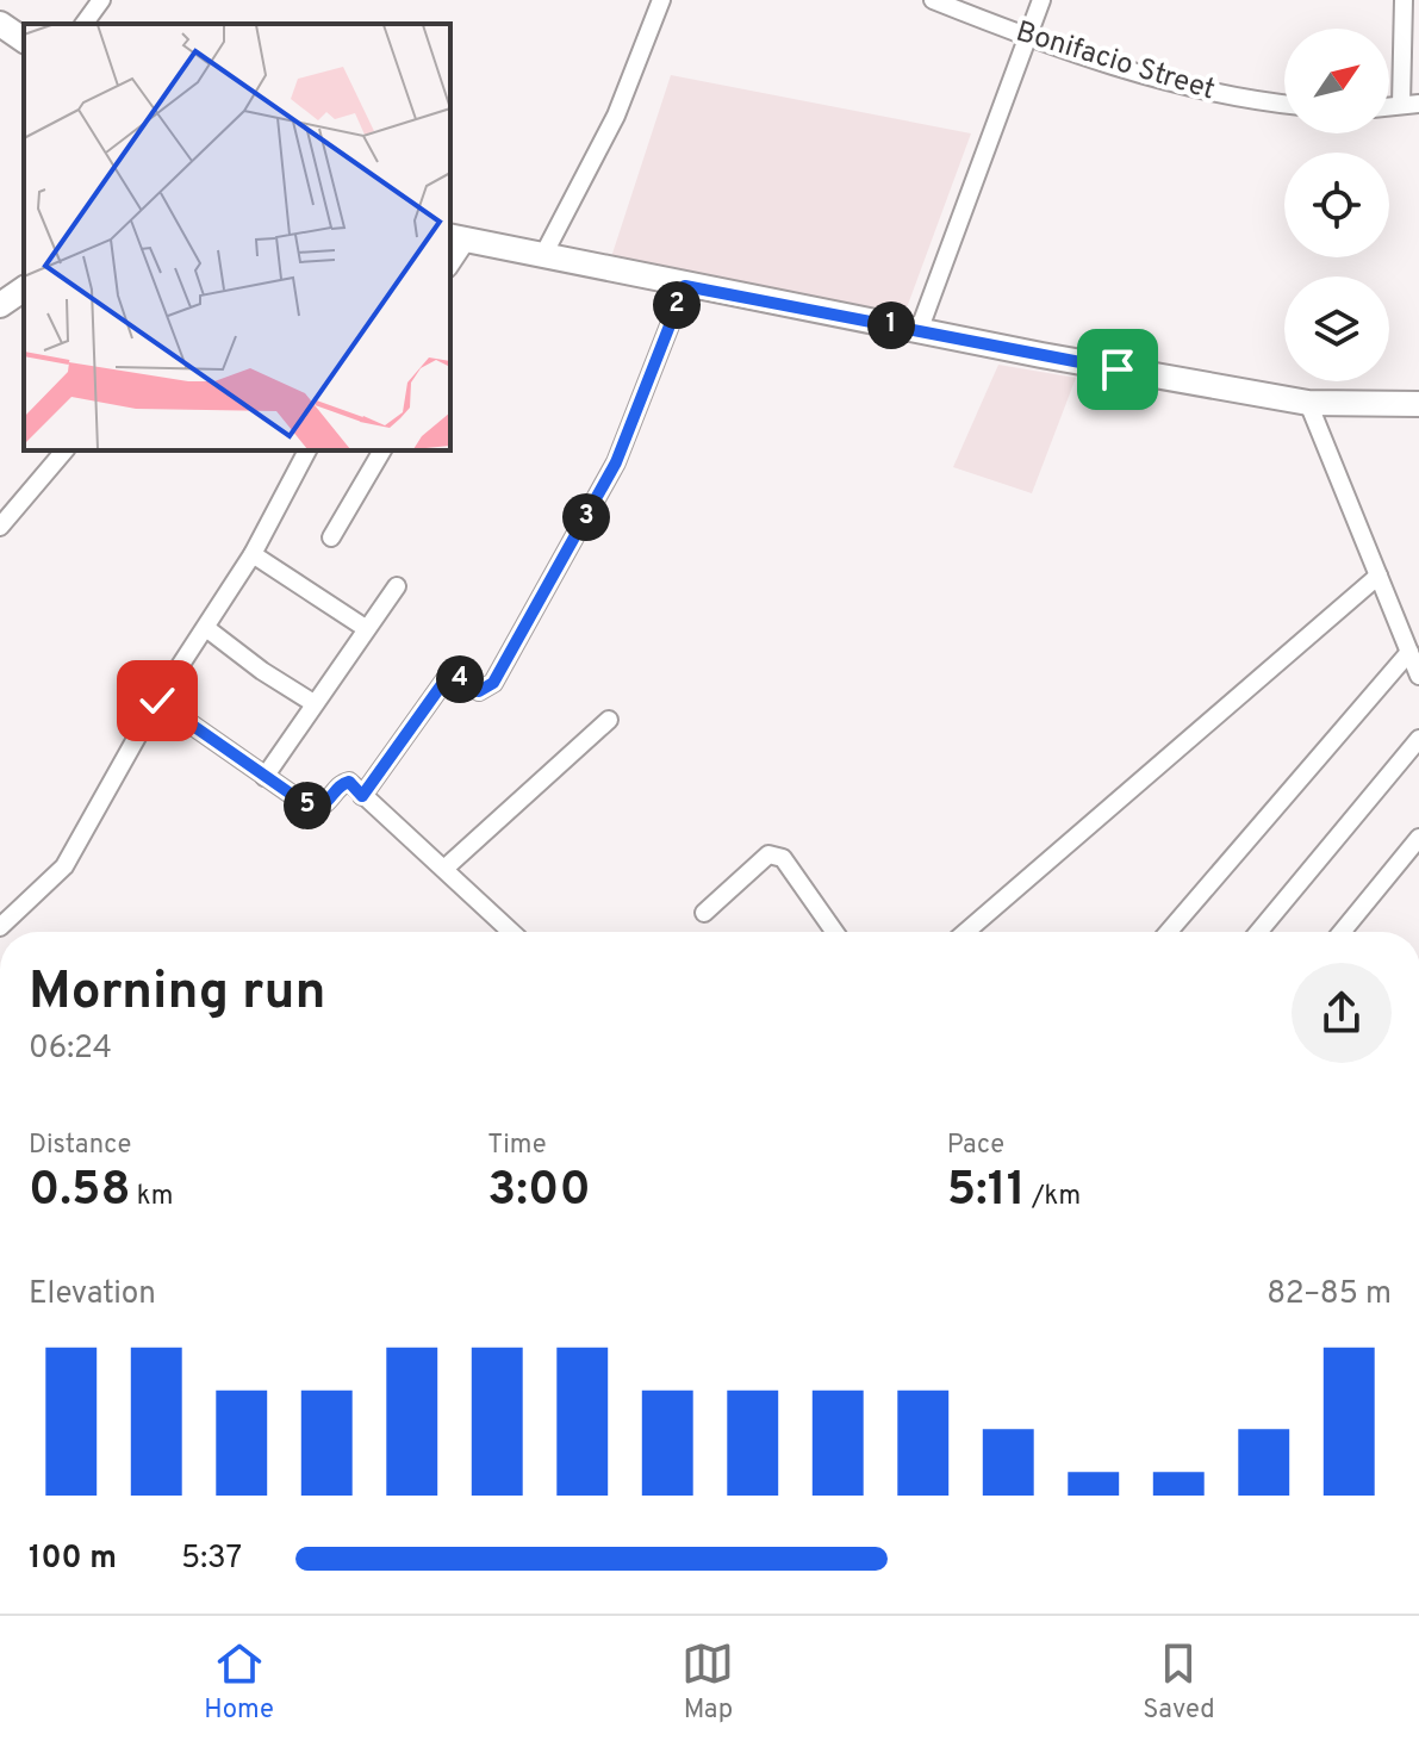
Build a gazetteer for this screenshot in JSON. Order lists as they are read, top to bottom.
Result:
{
  "streets": {
    "street": ["Bonifacio Street"]
  },
  "north": "top right",
  "page": {
    "pins": [
      "2",
      "1",
      "3",
      "4",
      "5"
    ],
    "heading": ["Morning run", "06:24"],
    "stats": [
      ["Distance", "0.58 km"],
      ["Time", "3:00"],
      ["Pace", "5:11 /km"]
    ],
    "chart": ["Elevation", "82–85 m"],
    "list": [
      {
        "name": "100 m",
        "note": "5:37"
      }
    ],
    "tabs": ["Home", "Map", "Saved"]
  }
}
